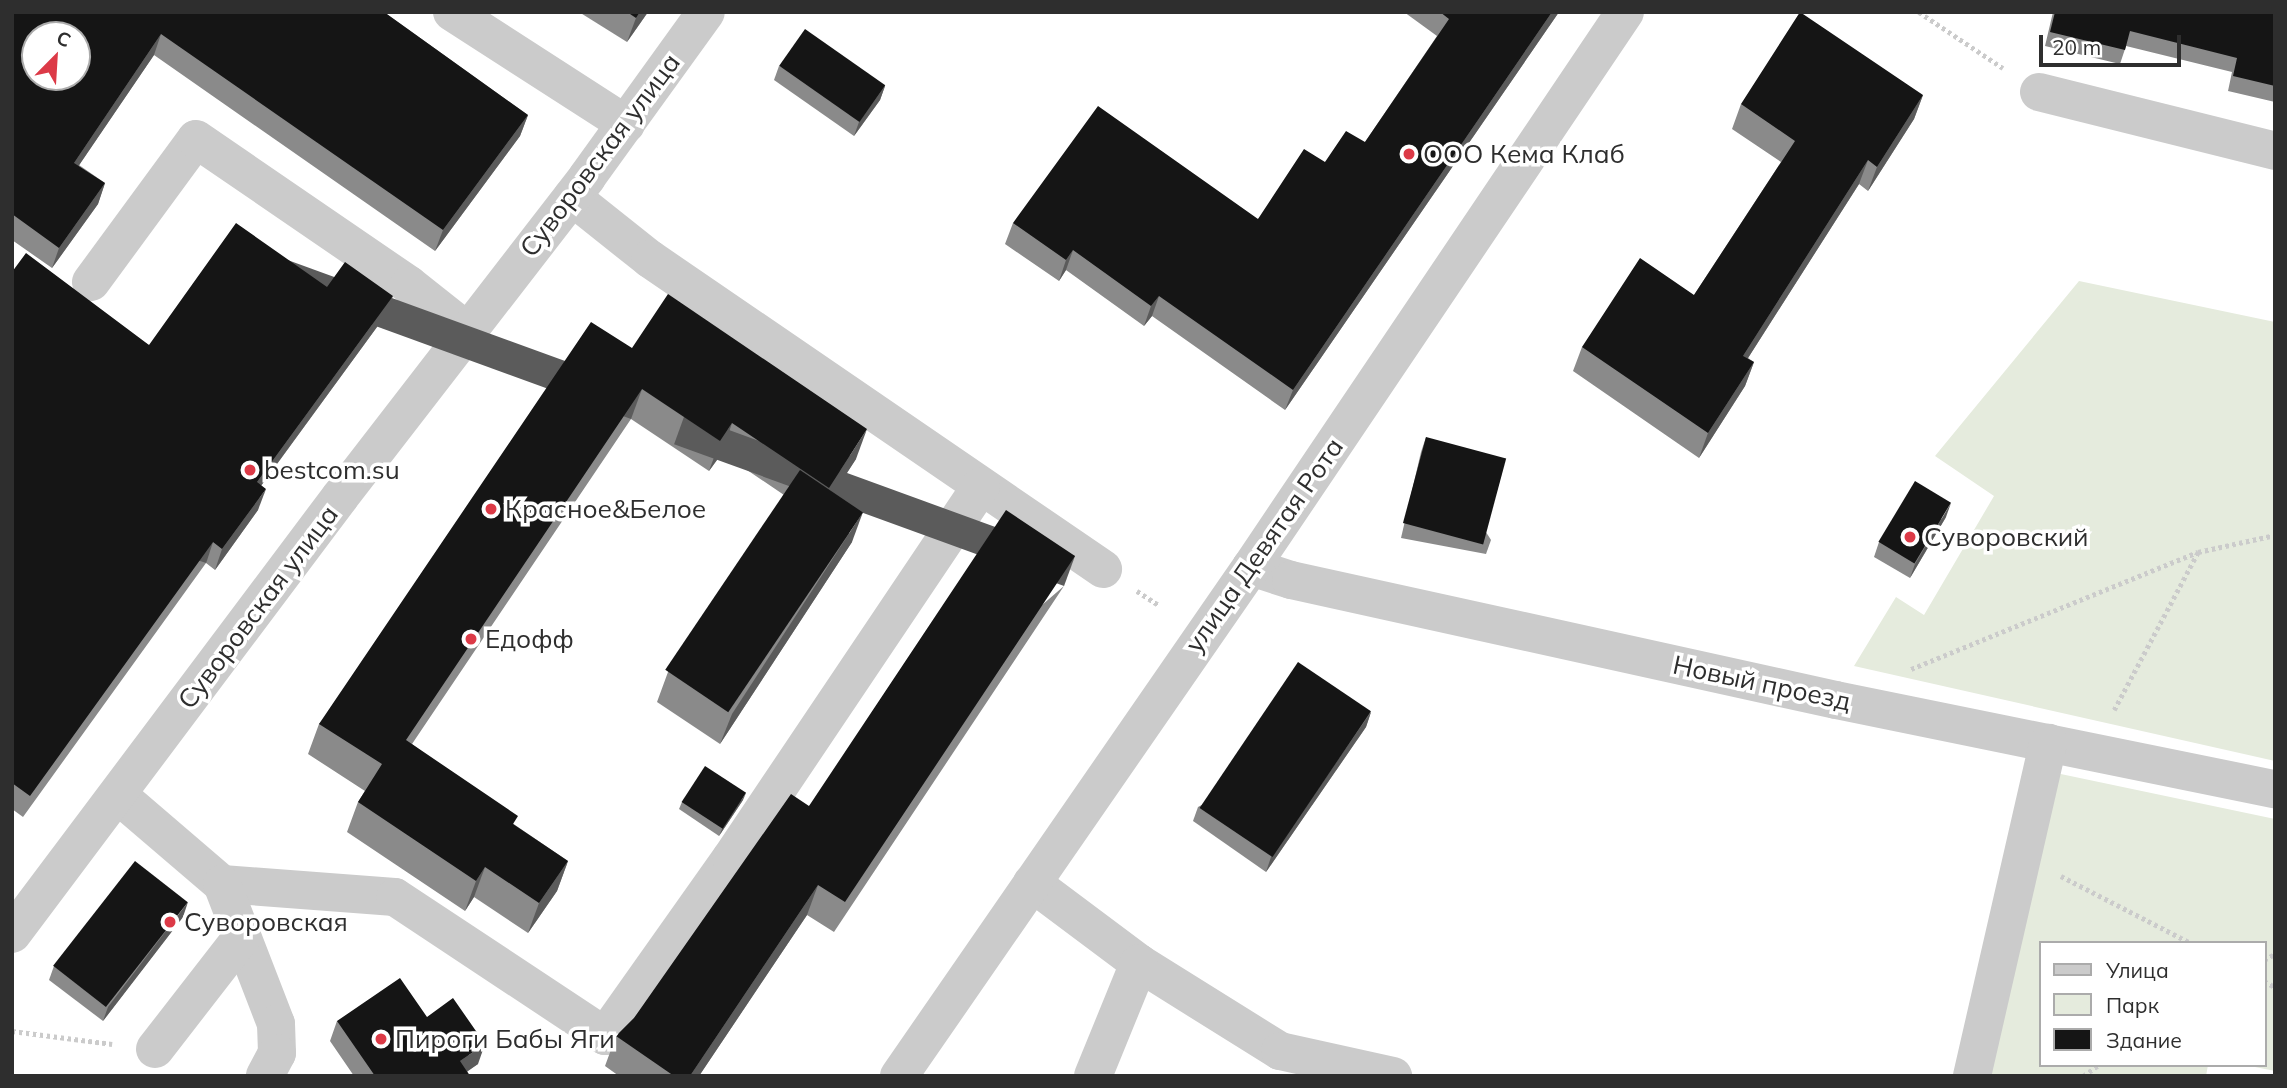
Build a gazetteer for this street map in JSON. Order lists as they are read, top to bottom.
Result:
{
  "streets": {
    "street": ["Суворовская улица", "улица Девятая Рота", "Новый проезд"]
  },
  "crossings": [
    ["улица Девятая Рота", "Новый проезд"]
  ],
  "places": [
    "ООО Кема Клаб",
    "bestcom.su",
    "Красное&Белое",
    "Суворовский",
    "Едофф",
    "Суворовская",
    "Пироги Бабы Яги"
  ],
  "legend": ["Улица", "Парк", "Здание"],
  "scale_bar": "20 m",
  "north": "top right"
}
